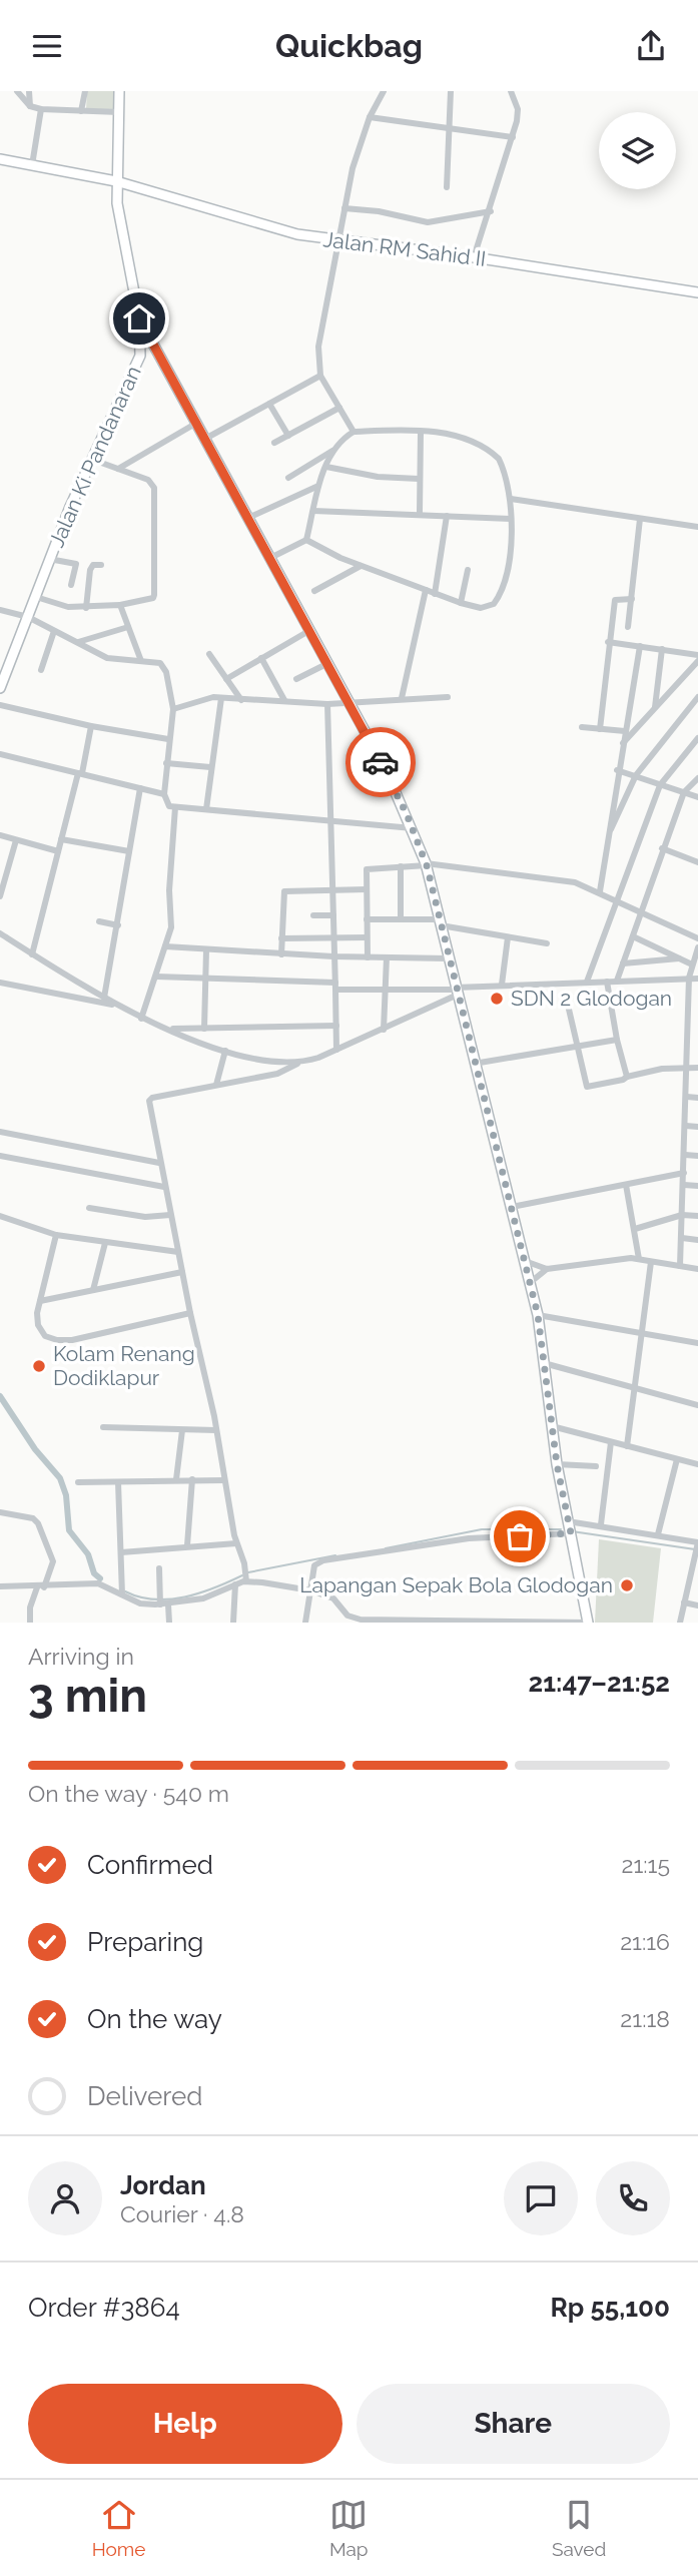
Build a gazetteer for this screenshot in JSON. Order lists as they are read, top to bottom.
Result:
{
  "streets": {
    "street": ["Jalan RM Sahid II", "Jalan Ki Pandanaran"]
  },
  "crossings": [
    ["Jalan RM Sahid II", "Jalan Ki Pandanaran"]
  ],
  "places": ["SDN 2 Glodogan", "Kolam Renang Dodiklapur", "Lapangan Sepak Bola Glodogan"],
  "page": {
    "header": "Quickbag",
    "heading": ["3 min", "Arriving in", "21:47–21:52"],
    "panel": [
      "Jordan",
      "Courier · 4.8",
      "Order #3864",
      "Rp 55,100"
    ],
    "bar": "On the way · 540 m",
    "list": [
      ["Confirmed", "21:15"],
      ["Preparing", "21:16"],
      ["On the way", "21:18"],
      "Delivered"
    ],
    "buttons": ["Help", "Share"],
    "tabs": ["Home", "Map", "Saved"]
  }
}
